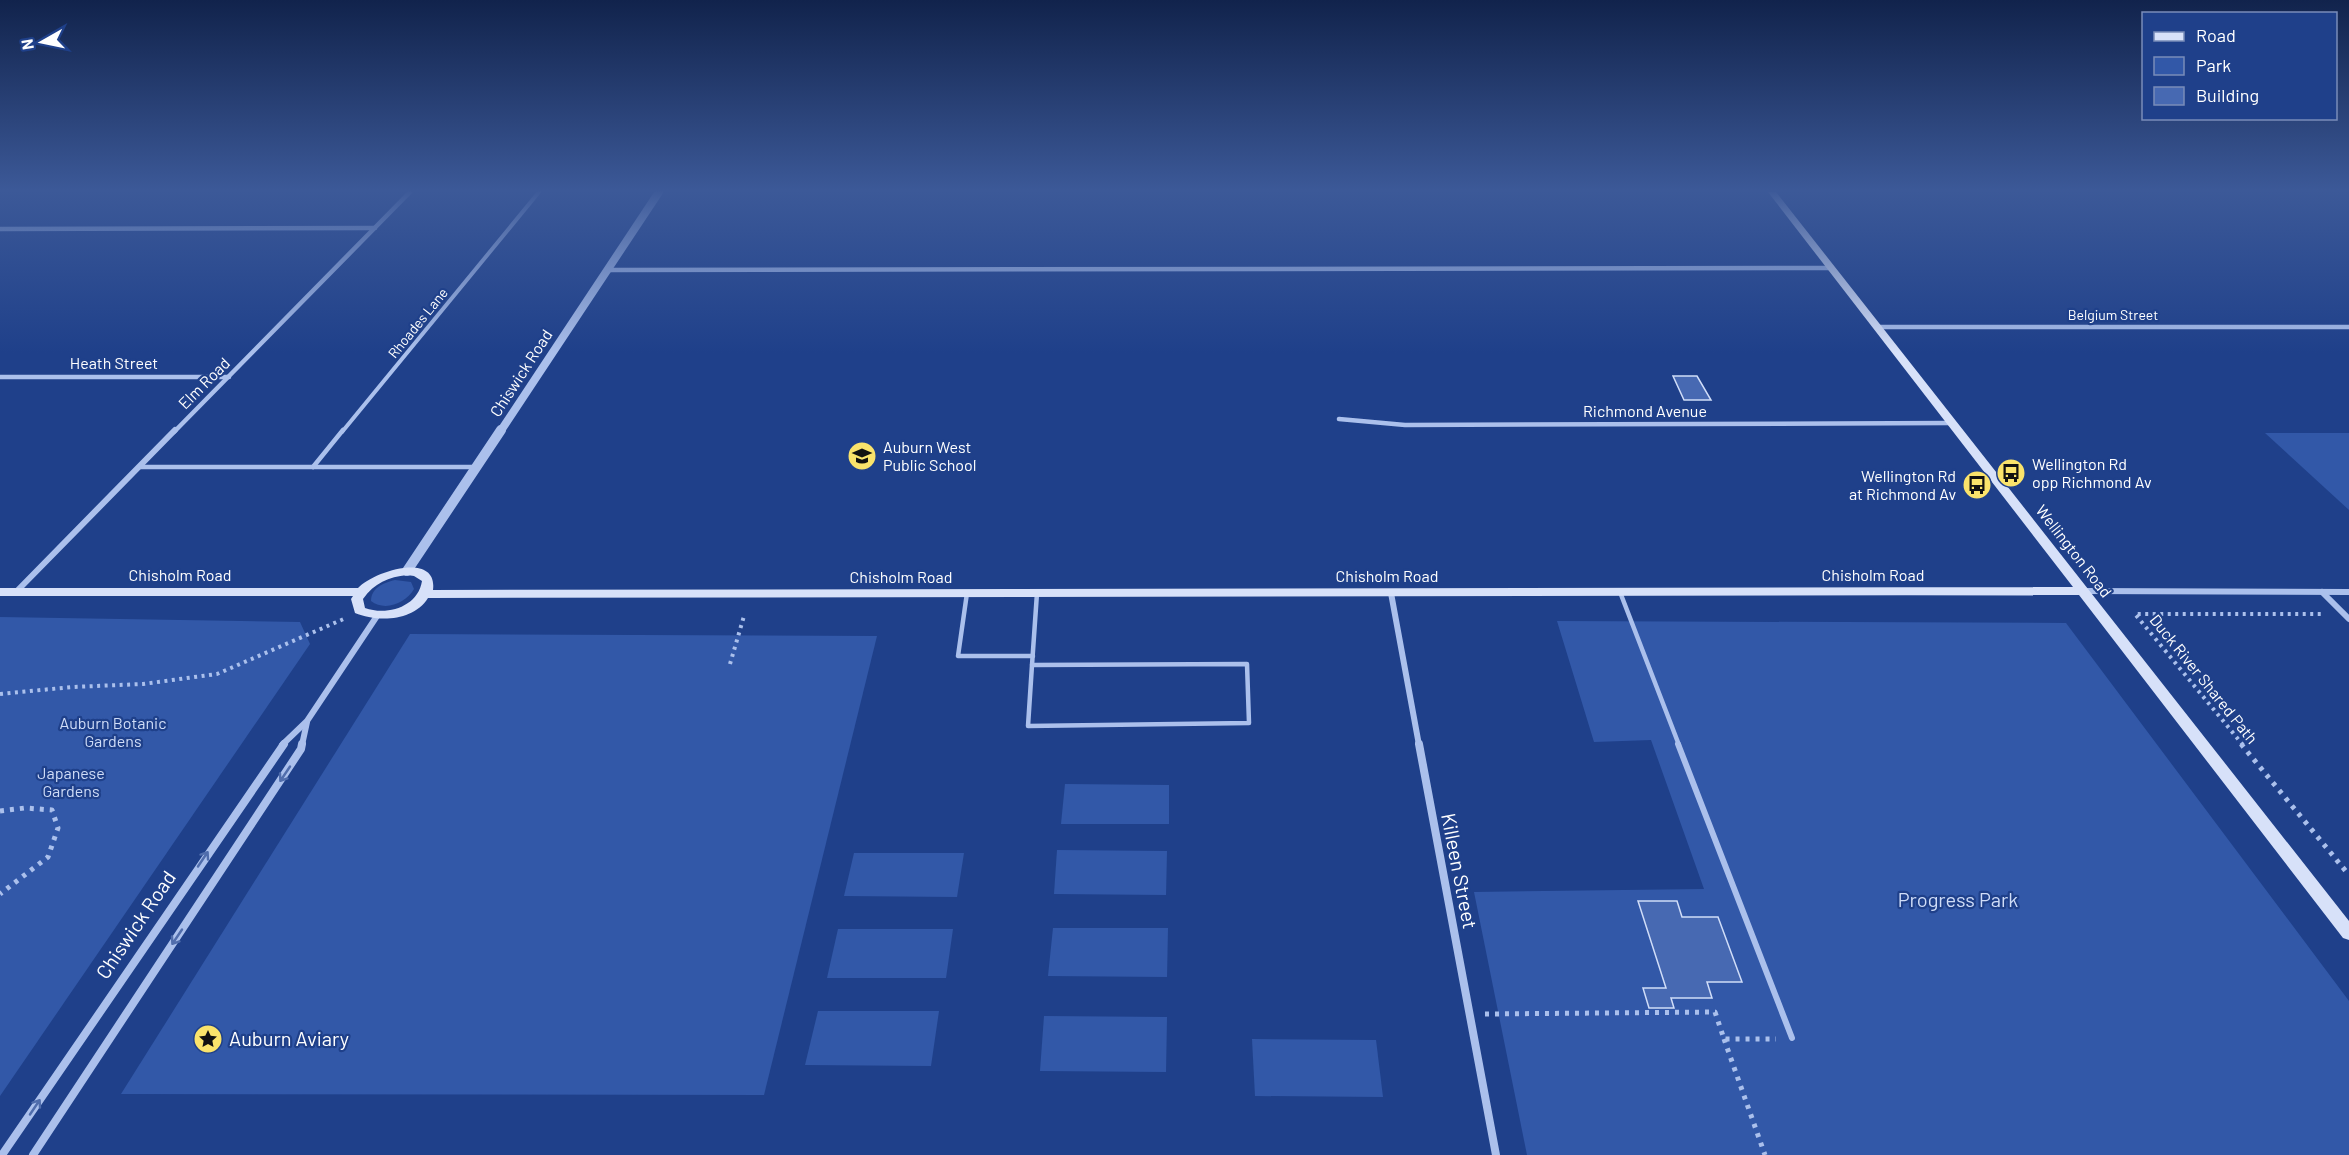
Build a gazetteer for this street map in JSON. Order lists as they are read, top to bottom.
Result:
{
  "streets": {
    "main road": ["Wellington Road", "Chisholm Road"],
    "street": [
      "Belgium Street",
      "Heath Street",
      "Chiswick Road",
      "Elm Road",
      "Richmond Avenue",
      "Killeen Street"
    ],
    "lane": ["Rhoades Lane"],
    "path": ["Duck River Shared Path"]
  },
  "crossings": [
    ["Belgium Street", "Wellington Road"],
    ["Heath Street", "Elm Road"],
    ["Elm Road", "Chisholm Road"],
    ["Richmond Avenue", "Wellington Road"],
    ["Wellington Road", "Chisholm Road"],
    ["Chisholm Road", "Killeen Street"]
  ],
  "parks": ["Auburn Botanic Gardens", "Japanese Gardens", "Progress Park"],
  "places": {
    "school or university": ["Auburn West Public School"],
    "bus stop": ["Wellington Rd opp Richmond Av", "Wellington Rd at Richmond Av"],
    "place": ["Auburn Aviary"]
  },
  "legend": ["Road", "Park", "Building"],
  "north": "left"
}
